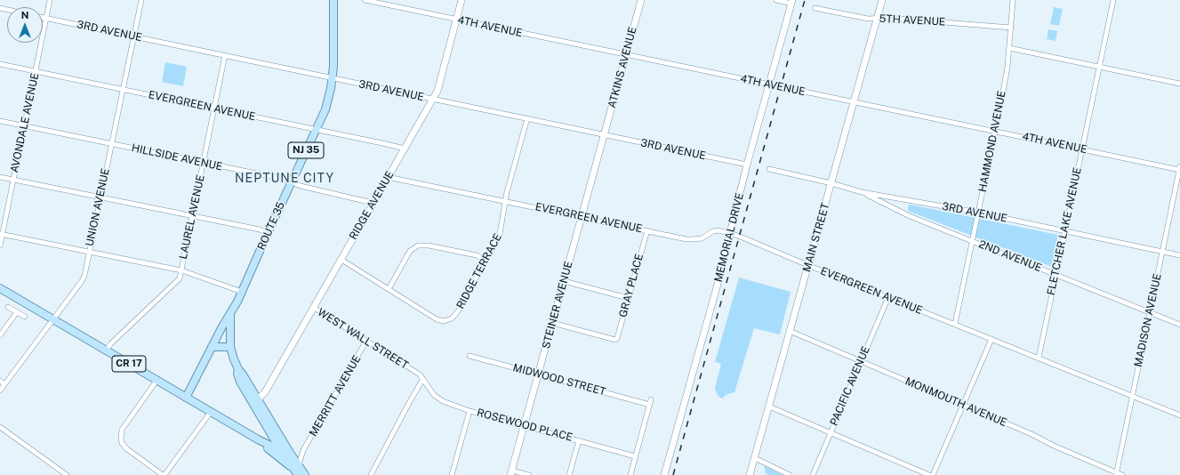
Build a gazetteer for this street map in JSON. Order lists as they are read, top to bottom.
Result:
{
  "streets": {
    "main road": ["NJ 35", "ROUTE 35", "CR 17"],
    "street": [
      "5TH AVENUE",
      "4TH AVENUE",
      "3RD AVENUE",
      "ATKINS AVENUE",
      "EVERGREEN AVENUE",
      "AVONDALE AVENUE",
      "HAMMOND AVENUE",
      "HILLSIDE AVENUE",
      "RIDGE AVENUE",
      "UNION AVENUE",
      "LAUREL AVENUE",
      "FLETCHER LAKE AVENUE",
      "MEMORIAL DRIVE",
      "MAIN STREET",
      "2ND AVENUE",
      "RIDGE TERRACE",
      "GRAY PLACE",
      "STEINER AVENUE",
      "MADISON AVENUE",
      "WEST WALL STREET",
      "MIDWOOD STREET",
      "PACIFIC AVENUE",
      "MERRITT AVENUE",
      "MONMOUTH AVENUE",
      "ROSEWOOD PLACE"
    ]
  },
  "crossings": [
    ["5TH AVENUE", "HAMMOND AVENUE"],
    ["5TH AVENUE", "MAIN STREET"],
    ["4TH AVENUE", "ATKINS AVENUE"],
    ["4TH AVENUE", "HAMMOND AVENUE"],
    ["4TH AVENUE", "RIDGE AVENUE"],
    ["4TH AVENUE", "FLETCHER LAKE AVENUE"],
    ["4TH AVENUE", "MEMORIAL DRIVE"],
    ["4TH AVENUE", "MAIN STREET"],
    ["4TH AVENUE", "MADISON AVENUE"],
    ["3RD AVENUE", "ATKINS AVENUE"],
    ["3RD AVENUE", "AVONDALE AVENUE"],
    ["3RD AVENUE", "HAMMOND AVENUE"],
    ["3RD AVENUE", "RIDGE AVENUE"],
    ["3RD AVENUE", "UNION AVENUE"],
    ["3RD AVENUE", "LAUREL AVENUE"],
    ["3RD AVENUE", "ROUTE 35"],
    ["3RD AVENUE", "FLETCHER LAKE AVENUE"],
    ["3RD AVENUE", "MEMORIAL DRIVE"],
    ["3RD AVENUE", "MAIN STREET"],
    ["3RD AVENUE", "2ND AVENUE"],
    ["3RD AVENUE", "RIDGE TERRACE"],
    ["3RD AVENUE", "STEINER AVENUE"],
    ["3RD AVENUE", "MADISON AVENUE"],
    ["ATKINS AVENUE", "STEINER AVENUE"],
    ["EVERGREEN AVENUE", "AVONDALE AVENUE"],
    ["EVERGREEN AVENUE", "HAMMOND AVENUE"],
    ["EVERGREEN AVENUE", "RIDGE AVENUE"],
    ["EVERGREEN AVENUE", "UNION AVENUE"],
    ["EVERGREEN AVENUE", "LAUREL AVENUE"],
    ["EVERGREEN AVENUE", "ROUTE 35"],
    ["EVERGREEN AVENUE", "FLETCHER LAKE AVENUE"],
    ["EVERGREEN AVENUE", "MEMORIAL DRIVE"],
    ["EVERGREEN AVENUE", "MAIN STREET"],
    ["EVERGREEN AVENUE", "RIDGE TERRACE"],
    ["EVERGREEN AVENUE", "GRAY PLACE"],
    ["EVERGREEN AVENUE", "STEINER AVENUE"],
    ["EVERGREEN AVENUE", "MADISON AVENUE"],
    ["EVERGREEN AVENUE", "PACIFIC AVENUE"],
    ["AVONDALE AVENUE", "HILLSIDE AVENUE"],
    ["HAMMOND AVENUE", "2ND AVENUE"],
    ["NJ 35", "RIDGE AVENUE"],
    ["NJ 35", "ROUTE 35"],
    ["NJ 35", "CR 17"],
    ["NJ 35", "MERRITT AVENUE"],
    ["HILLSIDE AVENUE", "RIDGE AVENUE"],
    ["HILLSIDE AVENUE", "UNION AVENUE"],
    ["HILLSIDE AVENUE", "LAUREL AVENUE"],
    ["HILLSIDE AVENUE", "ROUTE 35"],
    ["RIDGE AVENUE", "RIDGE TERRACE"],
    ["RIDGE AVENUE", "WEST WALL STREET"],
    ["UNION AVENUE", "CR 17"],
    ["LAUREL AVENUE", "CR 17"],
    ["FLETCHER LAKE AVENUE", "2ND AVENUE"],
    ["MAIN STREET", "MONMOUTH AVENUE"],
    ["2ND AVENUE", "MADISON AVENUE"],
    ["GRAY PLACE", "STEINER AVENUE"],
    ["STEINER AVENUE", "MIDWOOD STREET"],
    ["STEINER AVENUE", "ROSEWOOD PLACE"],
    ["MADISON AVENUE", "MONMOUTH AVENUE"],
    ["WEST WALL STREET", "MERRITT AVENUE"],
    ["WEST WALL STREET", "ROSEWOOD PLACE"],
    ["CR 17", "MERRITT AVENUE"],
    ["PACIFIC AVENUE", "MONMOUTH AVENUE"]
  ],
  "districts": ["NEPTUNE CITY"],
  "north": "top"
}
